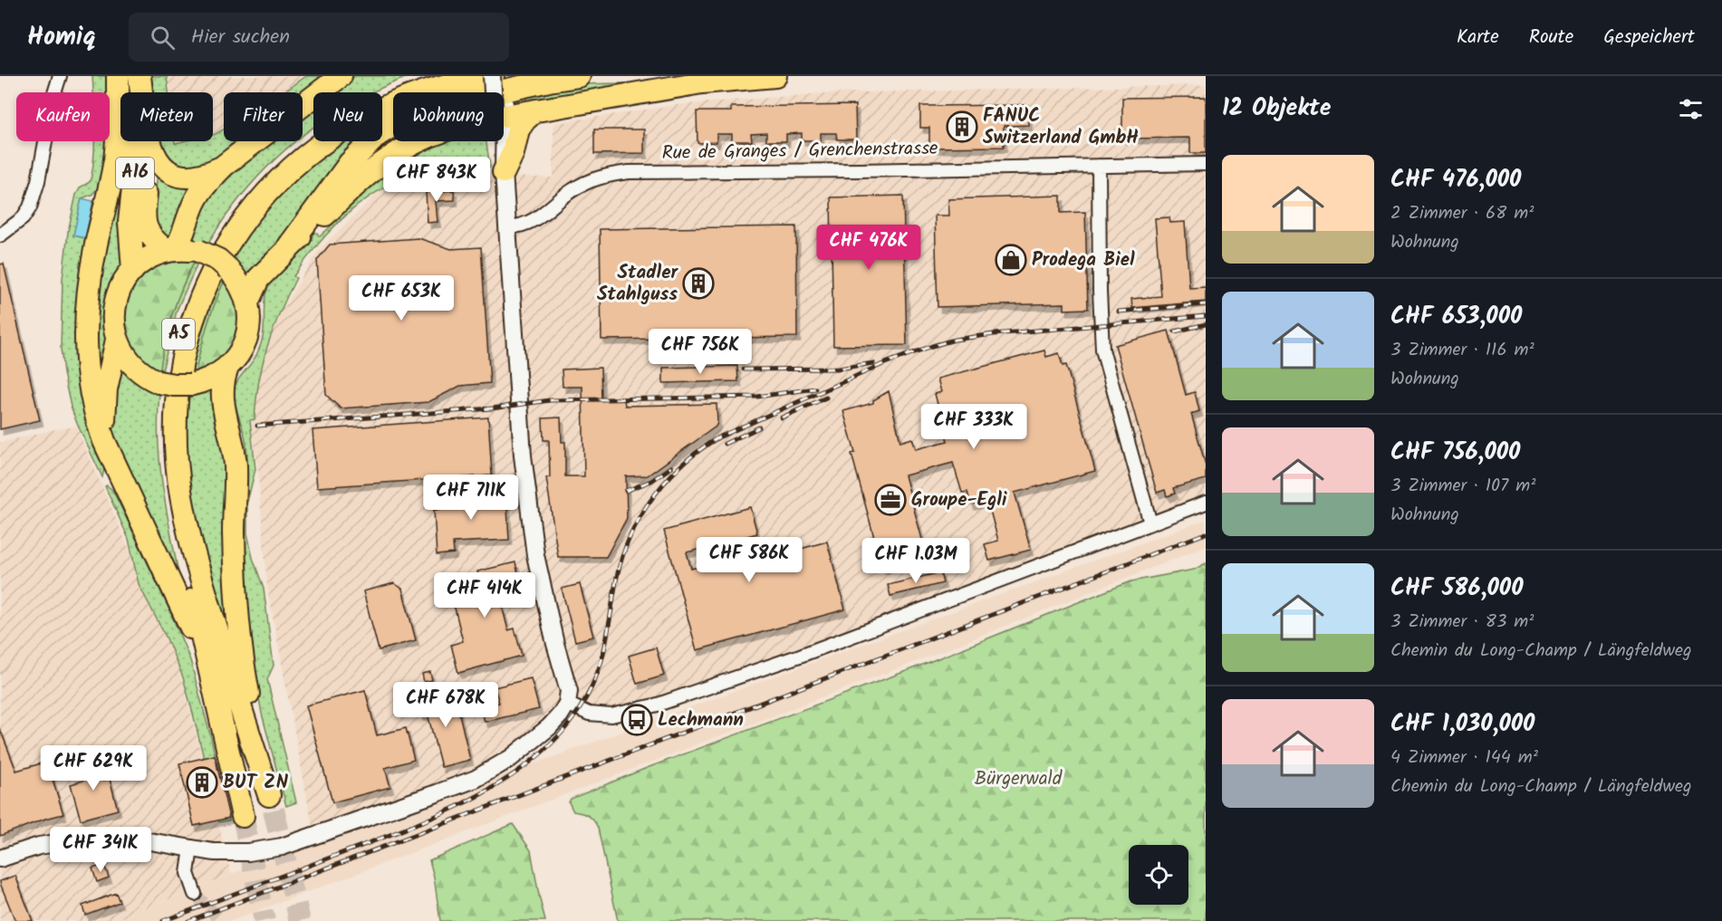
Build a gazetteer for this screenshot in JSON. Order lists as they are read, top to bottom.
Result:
{
  "streets": {
    "highway": ["A16", "A5"],
    "street": ["Rue de Granges / Grenchenstrasse"]
  },
  "crossings": [
    ["A16", "A5"]
  ],
  "parks": ["Bürgerwald"],
  "places": {
    "building": ["FANUC Switzerland GmbH", "Stadler Stahlguss", "BUT ZN"],
    "shop": ["Prodega Biel"],
    "office": ["Groupe-Egli"],
    "bus stop": ["Lechmann"]
  },
  "page": {
    "header": "Homiq",
    "search": "Hier suchen",
    "nav": ["Karte", "Route", "Gespeichert"],
    "heading": "12 Objekte",
    "chip": [
      "Kaufen",
      "Mieten",
      "Filter",
      "Neu",
      "Wohnung"
    ],
    "list": [
      {
        "name": "CHF 476,000",
        "note": "2 Zimmer · 68 m² · Wohnung"
      },
      {
        "name": "CHF 653,000",
        "note": "3 Zimmer · 116 m² · Wohnung"
      },
      {
        "name": "CHF 756,000",
        "note": "3 Zimmer · 107 m² · Wohnung"
      },
      {
        "name": "CHF 586,000",
        "note": "3 Zimmer · 83 m² · Chemin du Long-Champ / Längfeldweg"
      },
      {
        "name": "CHF 1,030,000",
        "note": "4 Zimmer · 144 m² · Chemin du Long-Champ / Längfeldweg"
      }
    ],
    "price": [
      "CHF 843K",
      "CHF 476K",
      "CHF 653K",
      "CHF 756K",
      "CHF 333K",
      "CHF 711K",
      "CHF 586K",
      "CHF 1.03M",
      "CHF 414K",
      "CHF 678K",
      "CHF 629K",
      "CHF 341K"
    ]
  }
}
